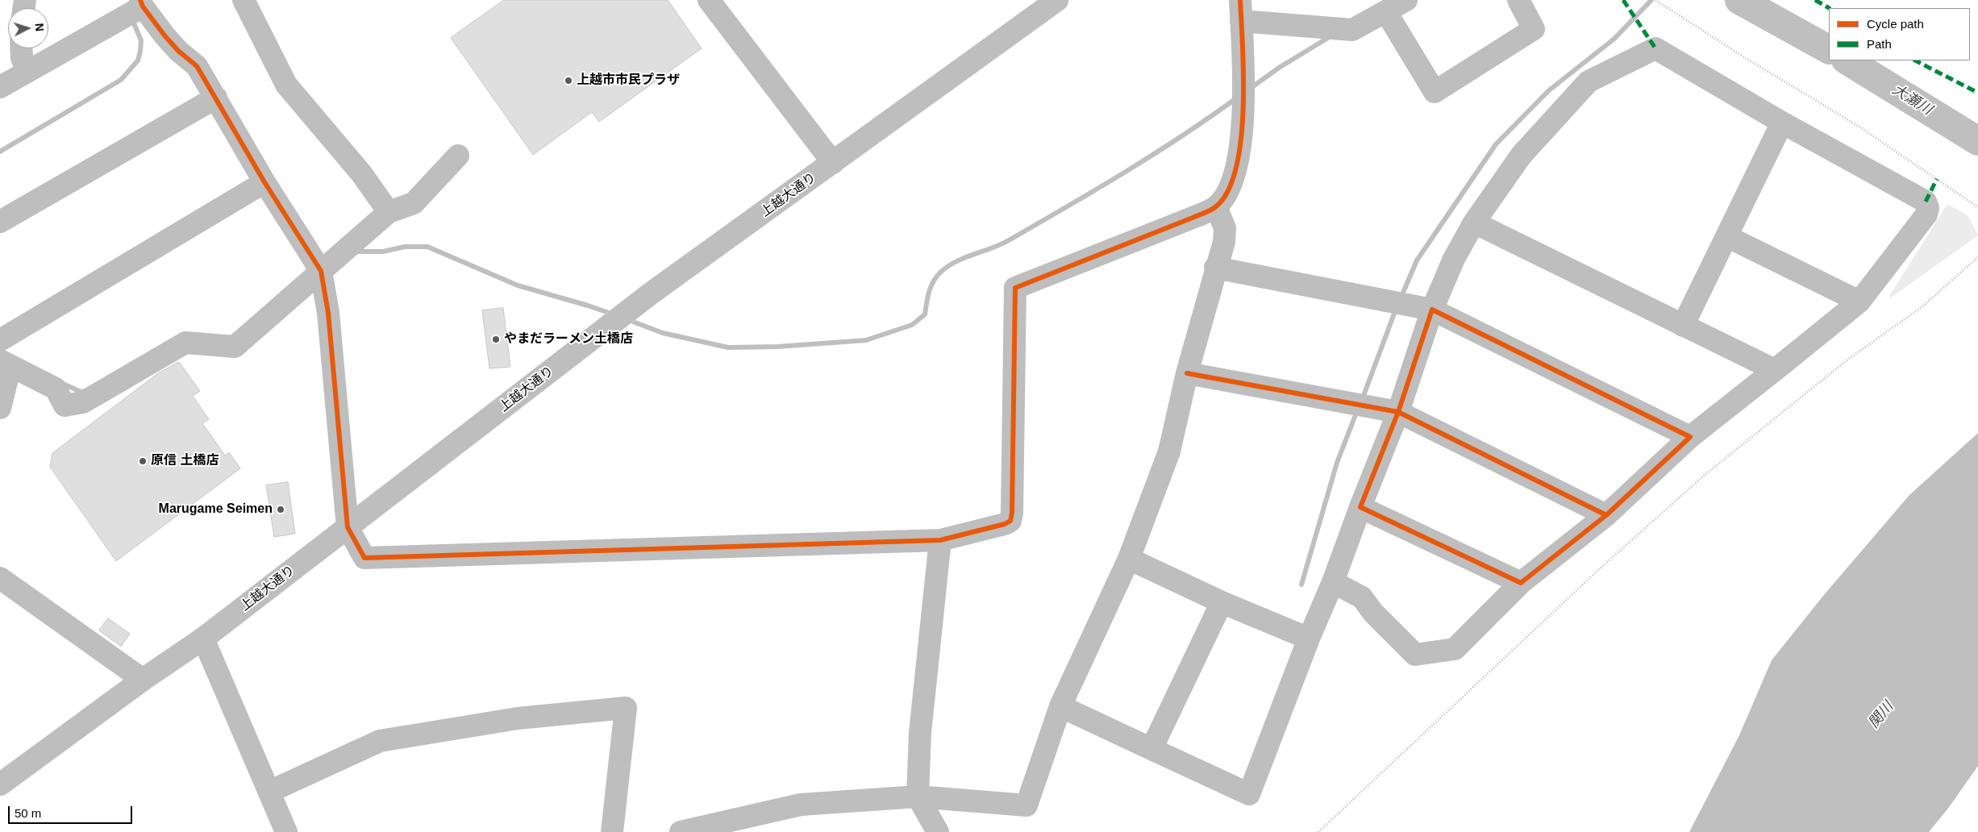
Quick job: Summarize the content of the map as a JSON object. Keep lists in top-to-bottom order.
{
  "streets": {
    "street": ["上越大通り"]
  },
  "water": ["大瀬川", "関川"],
  "places": [
    "上越市市民プラザ",
    "やまだラーメン土橋店",
    "原信 土橋店",
    "Marugame Seimen"
  ],
  "legend": ["Cycle path", "Path"],
  "scale_bar": "50 m",
  "north": "right"
}
